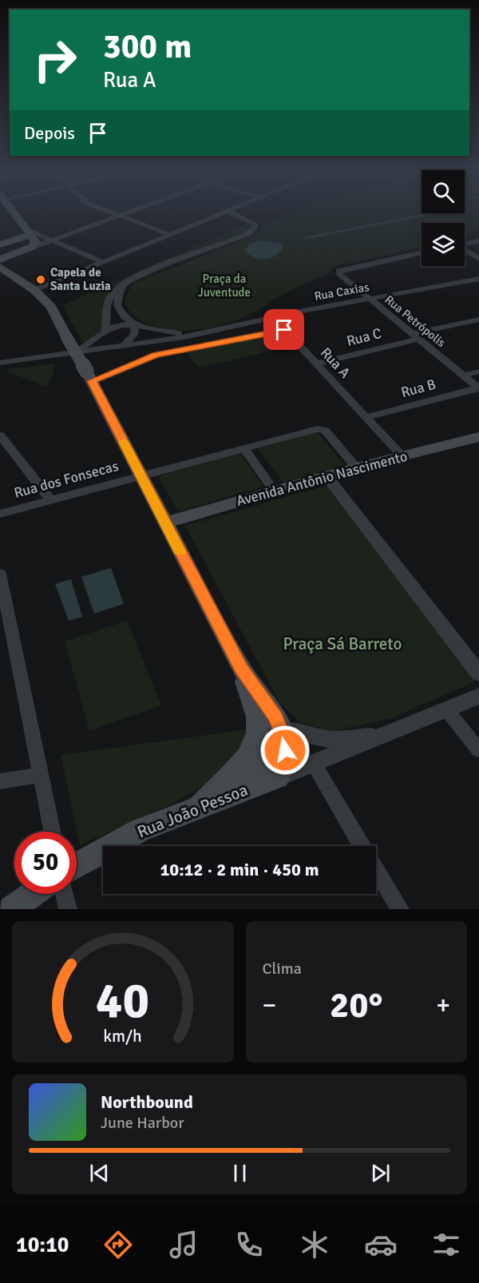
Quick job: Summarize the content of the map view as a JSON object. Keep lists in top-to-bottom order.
{
  "streets": {
    "main road": ["Avenida Antônio Nascimento", "Rua João Pessoa"],
    "street": [
      "Rua Caxias",
      "Rua Petrópolis",
      "Rua C",
      "Rua A",
      "Rua B",
      "Rua dos Fonsecas"
    ]
  },
  "crossings": [
    ["Rua Caxias", "Rua Petrópolis"],
    ["Rua Petrópolis", "Rua C"],
    ["Rua Petrópolis", "Rua B"],
    ["Rua C", "Rua A"],
    ["Rua A", "Rua B"],
    ["Rua A", "Avenida Antônio Nascimento"]
  ],
  "parks": ["Praça da Juventude", "Praça Sá Barreto"],
  "places": ["Capela de Santa Luzia"],
  "page": {
    "turn": ["300 m", "Rua A"],
    "then": "Depois",
    "limit": "50",
    "trip": "10:12 · 2 min · 450 m",
    "tile": "Clima",
    "heat": ["−", "20°", "+"],
    "song": ["Northbound", "June Harbor"],
    "tabs": "10:10",
    "gauge": ["40", "km/h"]
  }
}
